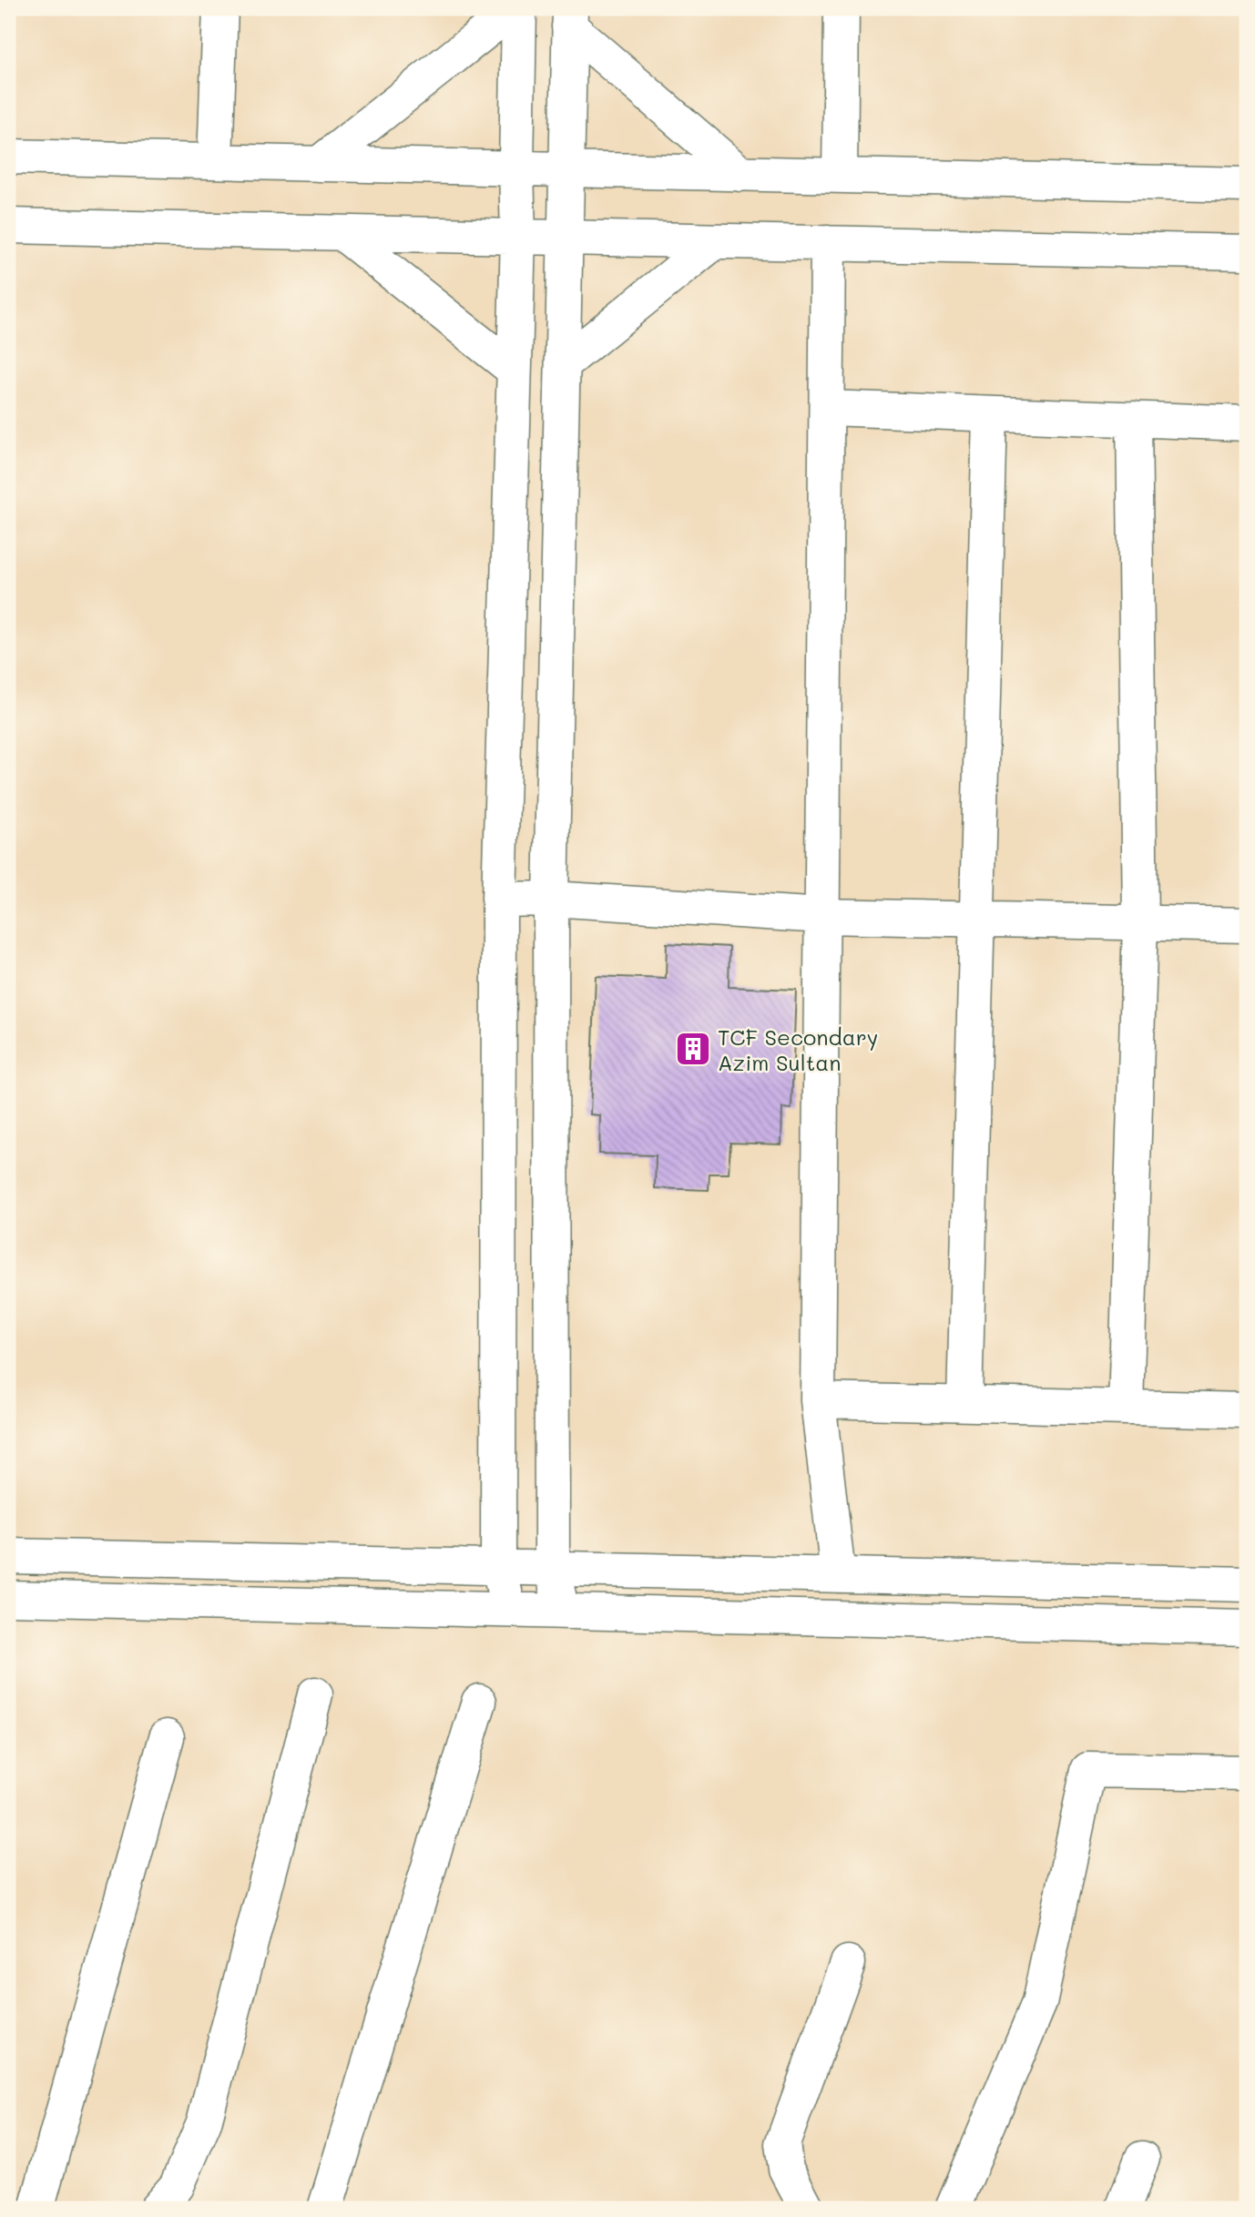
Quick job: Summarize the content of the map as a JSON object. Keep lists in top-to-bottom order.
{
  "places": {
    "building": ["TCF Secondary Azim Sultan"]
  }
}
